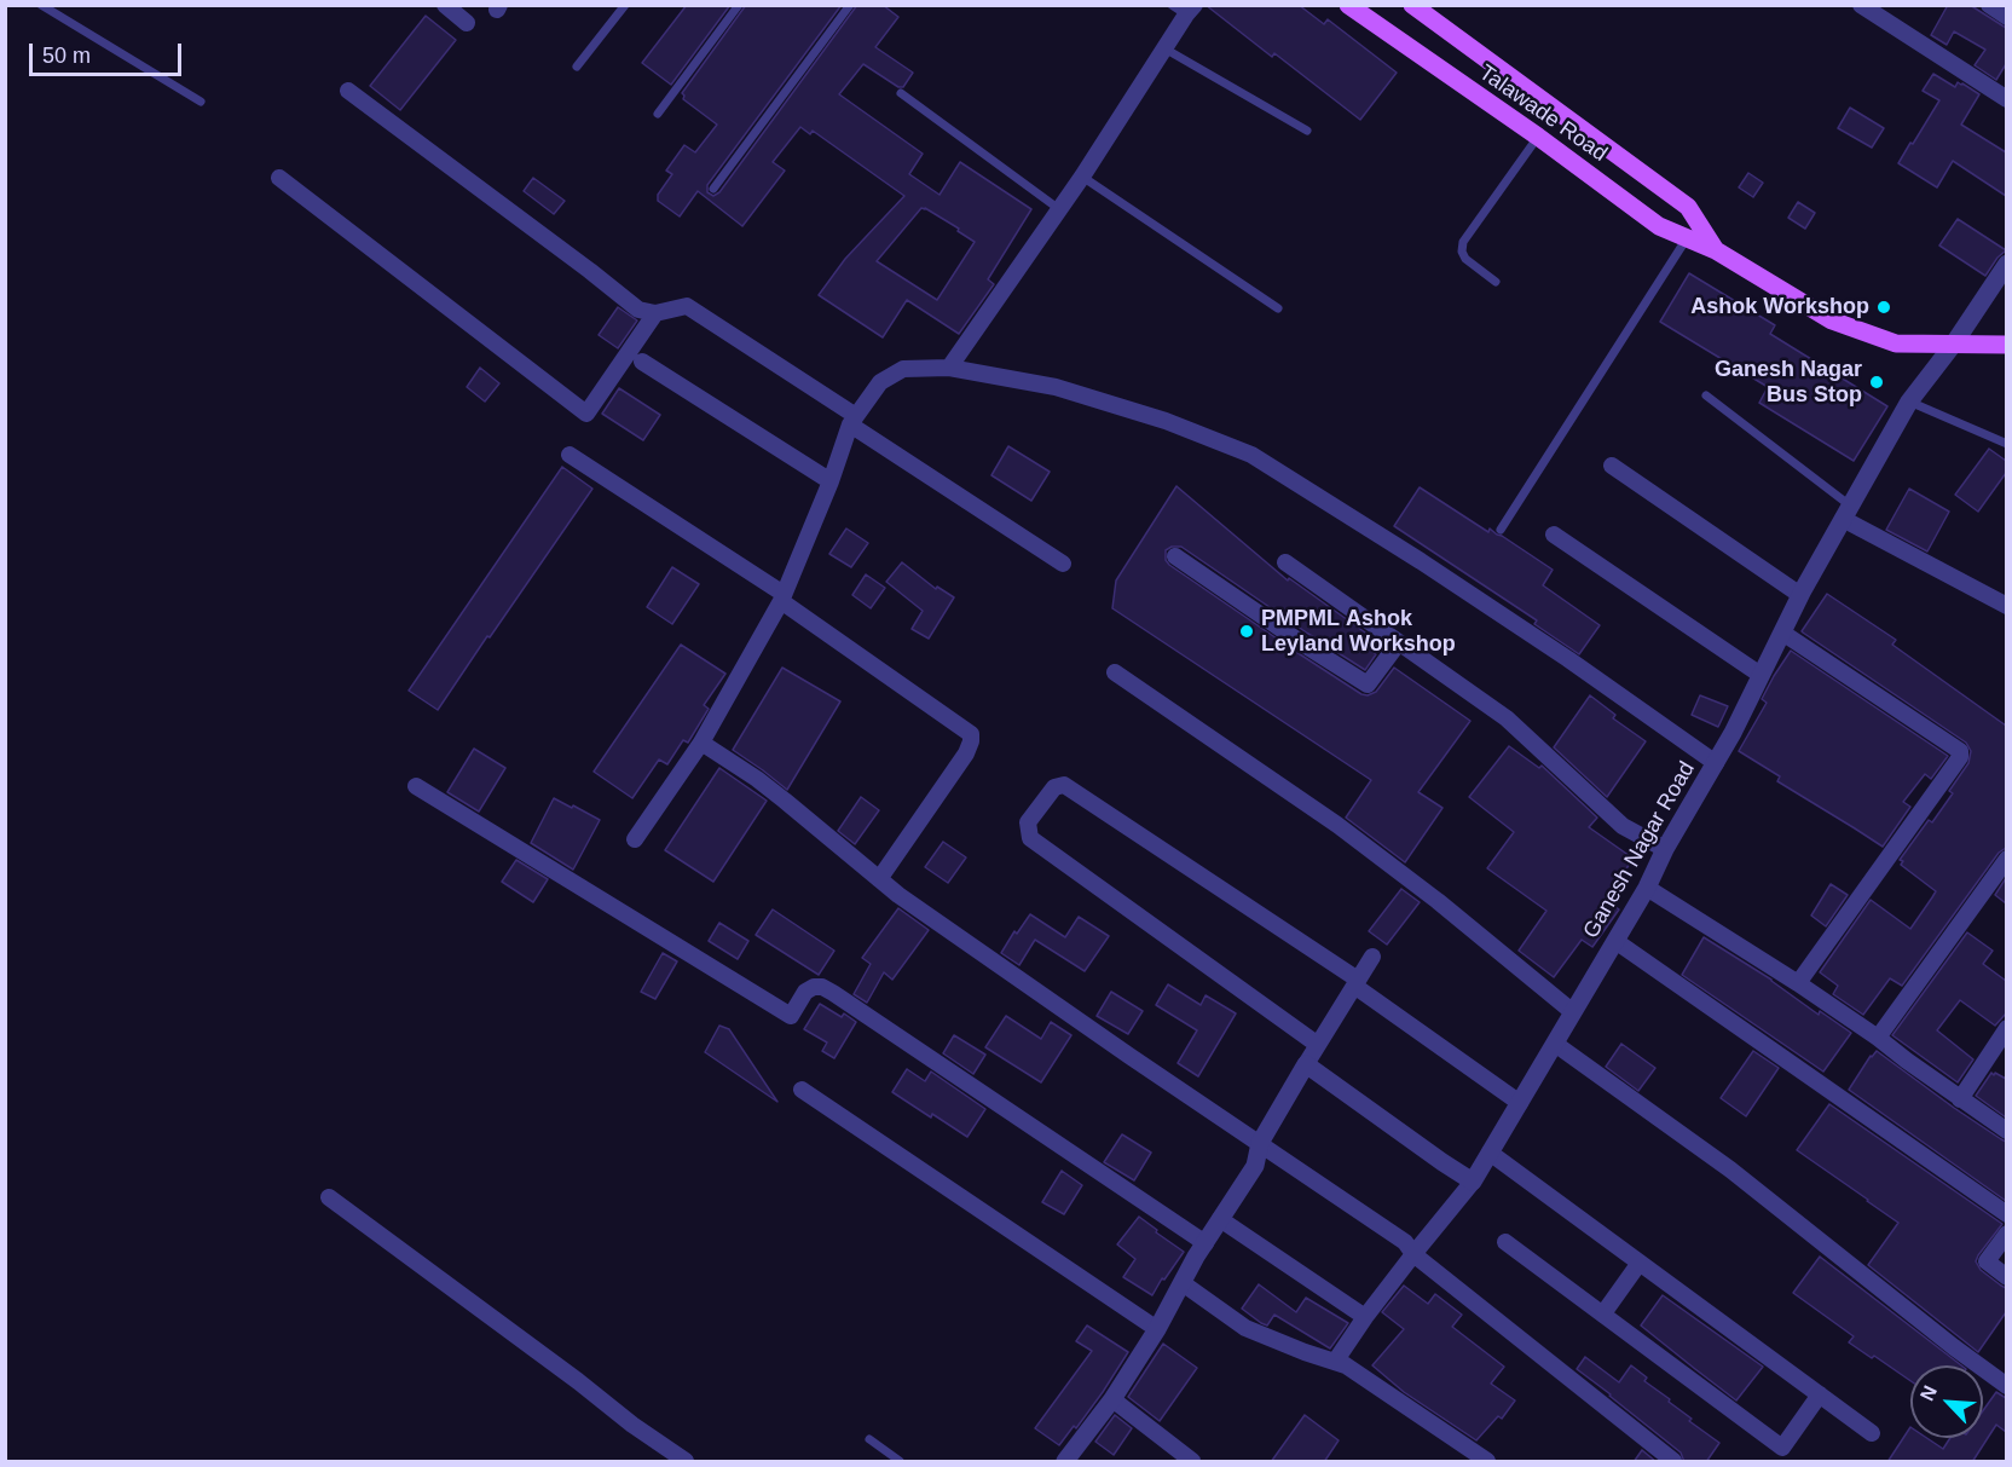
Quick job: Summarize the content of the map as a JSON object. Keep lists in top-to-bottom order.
{
  "streets": {
    "main road": ["Talawade Road"],
    "street": ["Ganesh Nagar Road"]
  },
  "crossings": [
    ["Talawade Road", "Ganesh Nagar Road"]
  ],
  "places": ["Ashok Workshop", "Ganesh Nagar Bus Stop", "PMPML Ashok Leyland Workshop"],
  "scale_bar": "50 m",
  "north": "top left"
}
